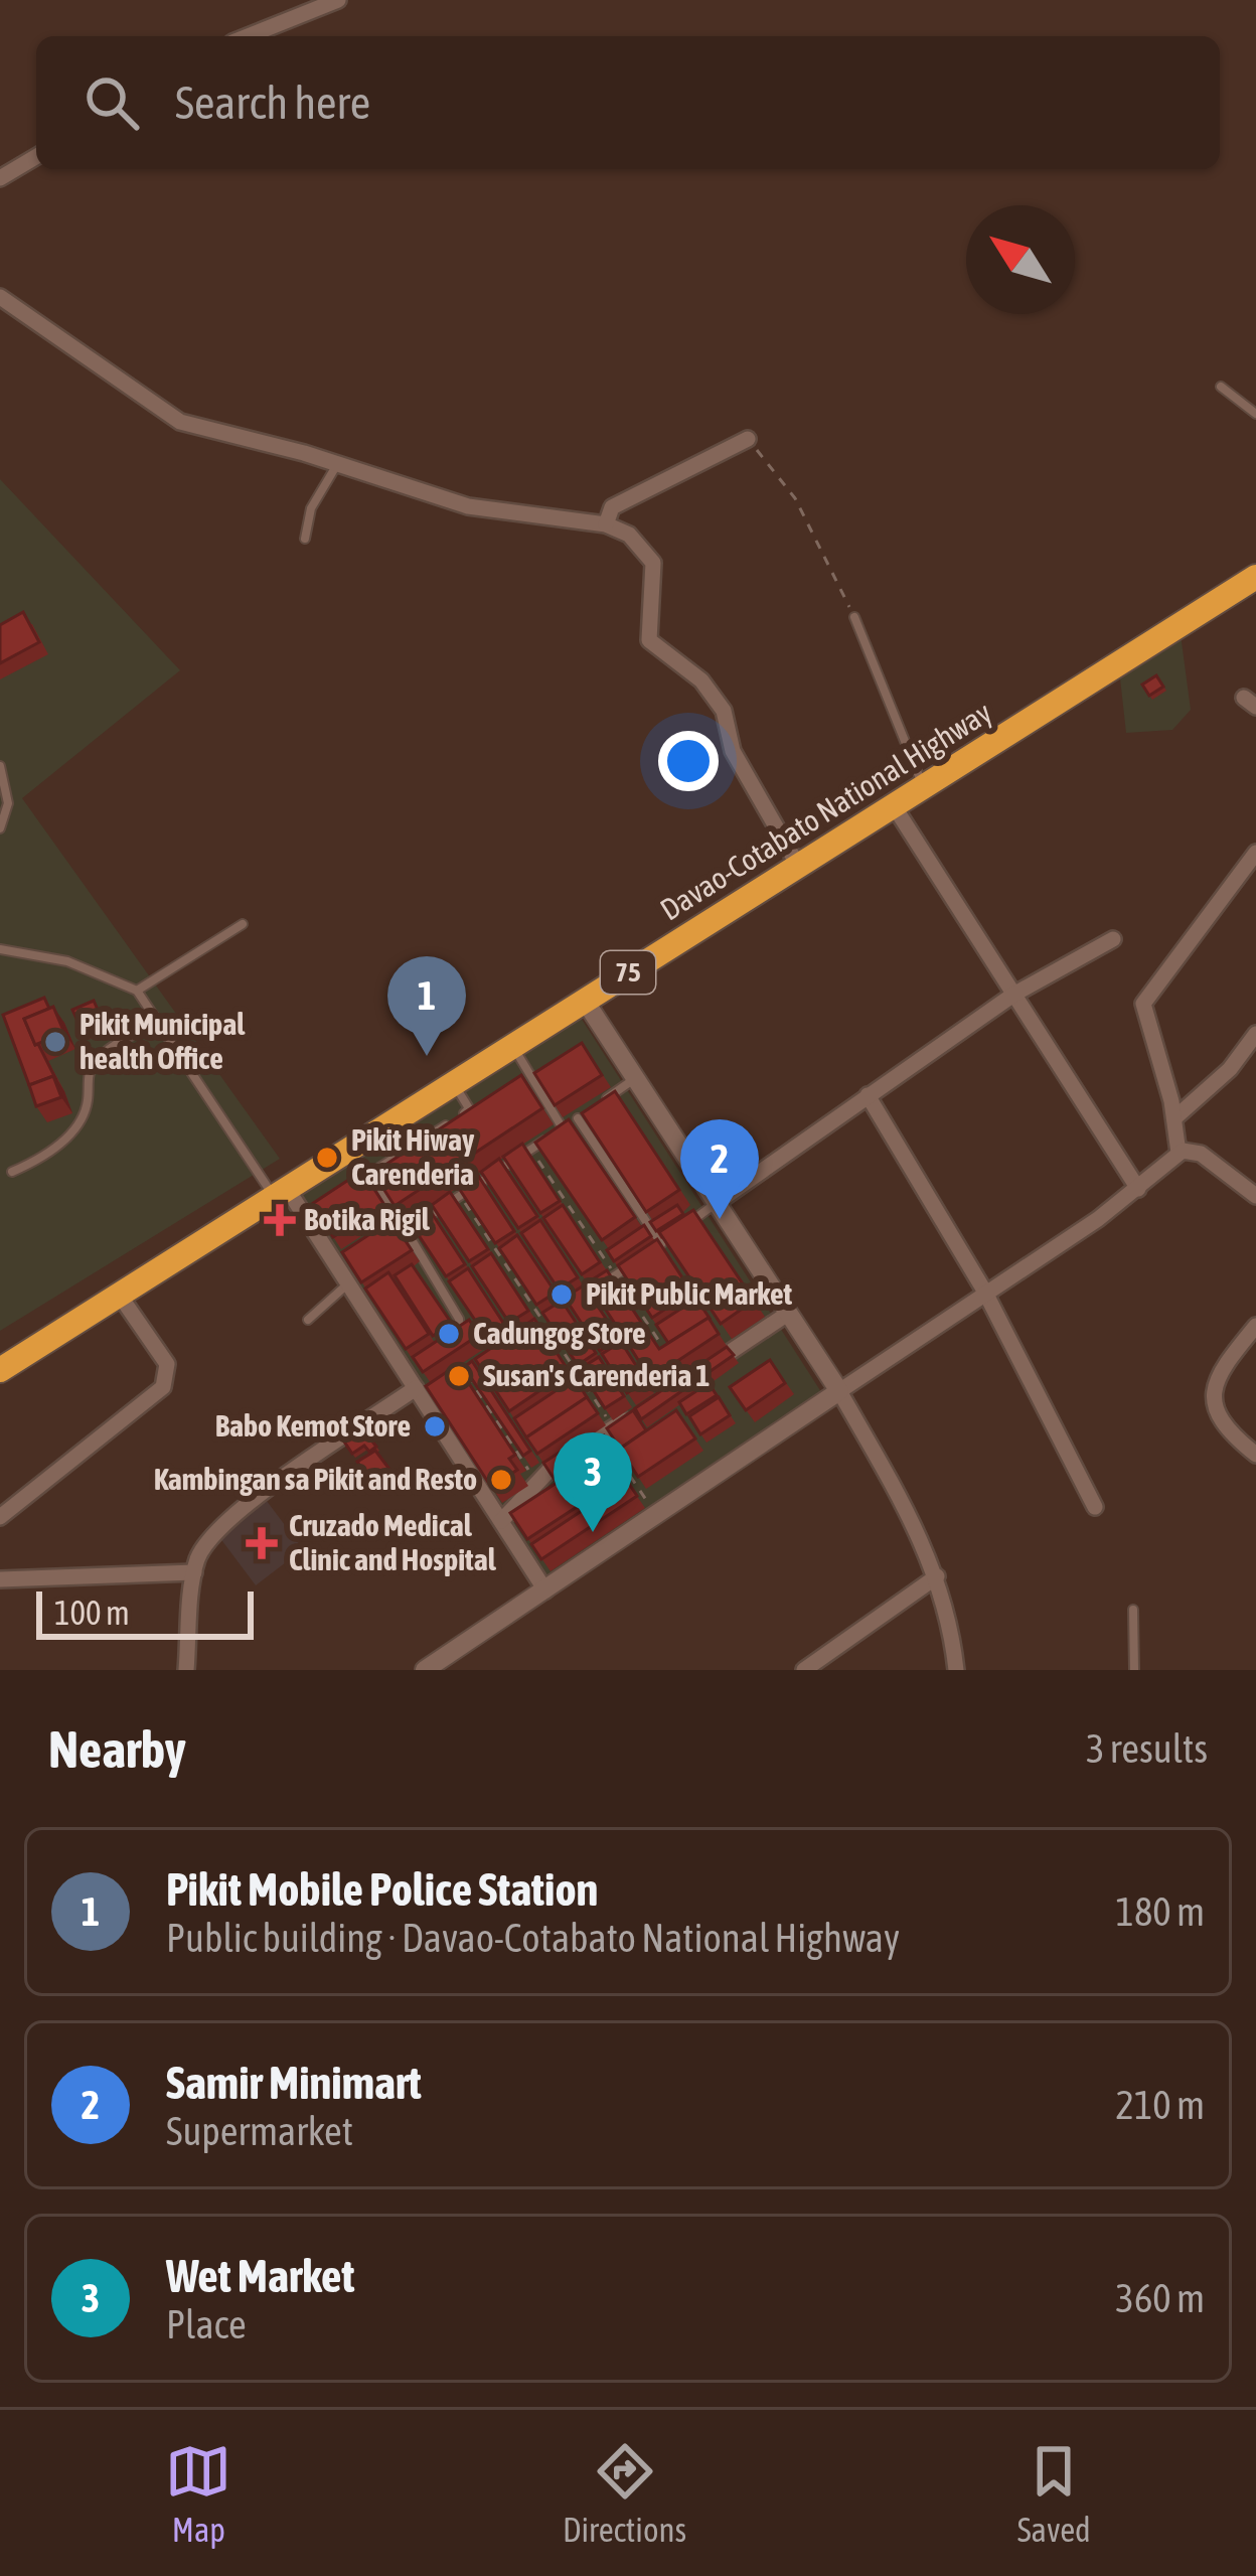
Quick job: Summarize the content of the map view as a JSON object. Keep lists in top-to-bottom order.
{
  "streets": {
    "highway": ["Davao-Cotabato National Highway", "75"]
  },
  "places": {
    "other": [
      "Pikit Municipal health Office",
      "Pikit Hiway Carenderia",
      "Pikit Public Market",
      "Cadungog Store",
      "Susan's Carenderia 1",
      "Babo Kemot Store",
      "Kambingan sa Pikit and Resto"
    ],
    "health": ["Botika Rigil", "Cruzado Medical Clinic and Hospital"]
  },
  "scale_bar": "100 m",
  "north": "top left",
  "page": {
    "search": "Search here",
    "pins": ["1", "2", "3"],
    "scale": "100 m",
    "heading": ["Nearby", "3 results"],
    "list": [
      {
        "mark": "1",
        "name": "Pikit Mobile Police Station",
        "note": "Public building · Davao-Cotabato National Highway",
        "value": "180 m"
      },
      {
        "mark": "2",
        "name": "Samir Minimart",
        "note": "Supermarket",
        "value": "210 m"
      },
      {
        "mark": "3",
        "name": "Wet Market",
        "note": "Place",
        "value": "360 m"
      }
    ],
    "nav": ["Map", "Directions", "Saved"]
  }
}
